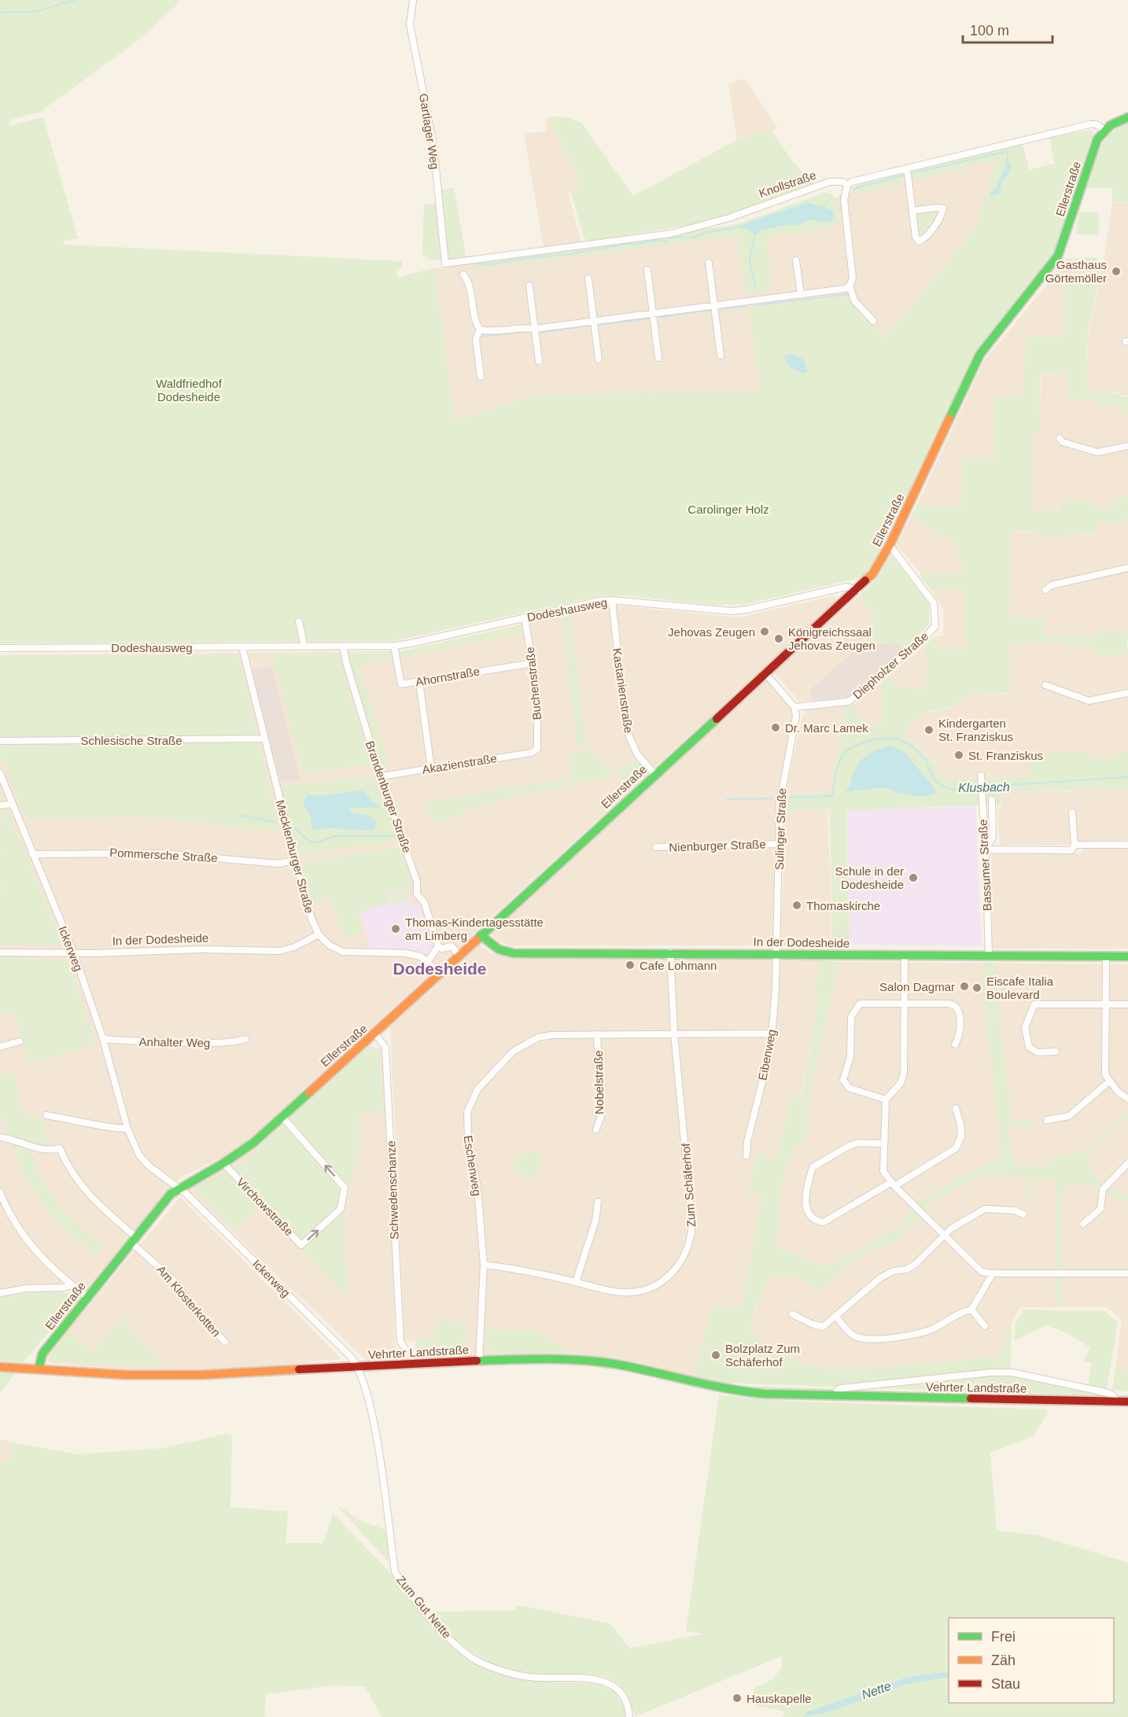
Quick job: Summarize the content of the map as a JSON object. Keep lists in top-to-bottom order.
{
  "streets": {
    "street": [
      "Gartlager Weg",
      "Knollstraße",
      "Ellerstraße",
      "Dodeshausweg",
      "Diepholzer Straße",
      "Ahornstraße",
      "Buchenstraße",
      "Kastanienstraße",
      "Schlesische Straße",
      "Akazienstraße",
      "Brandenburger Straße",
      "Sulinger Straße",
      "Nienburger Straße",
      "Pommersche Straße",
      "Mecklenburger Straße",
      "Bassumer Straße",
      "In der Dodesheide",
      "Ickerweg",
      "Anhalter Weg",
      "Eibenweg",
      "Nobelstraße",
      "Eschenweg",
      "Zum Schäferhof",
      "Schwedenschanze",
      "Virchowstraße",
      "Am Klosterkotten",
      "Vehrter Landstraße",
      "Zum Gut Nette"
    ]
  },
  "crossings": [
    ["Gartlager Weg", "Knollstraße"],
    ["Knollstraße", "Ellerstraße"],
    ["Ellerstraße", "Dodeshausweg"],
    ["Ellerstraße", "Diepholzer Straße"],
    ["Ellerstraße", "Kastanienstraße"],
    ["Ellerstraße", "Mecklenburger Straße"],
    ["Ellerstraße", "In der Dodesheide"],
    ["Ellerstraße", "Ickerweg"],
    ["Ellerstraße", "Schwedenschanze"],
    ["Ellerstraße", "Virchowstraße"],
    ["Ellerstraße", "Am Klosterkotten"],
    ["Ellerstraße", "Vehrter Landstraße"],
    ["Dodeshausweg", "Ahornstraße"],
    ["Dodeshausweg", "Buchenstraße"],
    ["Dodeshausweg", "Kastanienstraße"],
    ["Dodeshausweg", "Brandenburger Straße"],
    ["Dodeshausweg", "Mecklenburger Straße"],
    ["Diepholzer Straße", "Sulinger Straße"],
    ["Ahornstraße", "Buchenstraße"],
    ["Buchenstraße", "Akazienstraße"],
    ["Schlesische Straße", "Mecklenburger Straße"],
    ["Akazienstraße", "Brandenburger Straße"],
    ["Sulinger Straße", "Nienburger Straße"],
    ["Sulinger Straße", "In der Dodesheide"],
    ["Sulinger Straße", "Eibenweg"],
    ["Pommersche Straße", "Mecklenburger Straße"],
    ["Pommersche Straße", "Ickerweg"],
    ["Mecklenburger Straße", "In der Dodesheide"],
    ["Bassumer Straße", "In der Dodesheide"],
    ["In der Dodesheide", "Ickerweg"],
    ["In der Dodesheide", "Eibenweg"],
    ["In der Dodesheide", "Zum Schäferhof"],
    ["Ickerweg", "Anhalter Weg"],
    ["Ickerweg", "Vehrter Landstraße"],
    ["Ickerweg", "Zum Gut Nette"],
    ["Eibenweg", "Eschenweg"],
    ["Nobelstraße", "Eschenweg"],
    ["Eschenweg", "Zum Schäferhof"],
    ["Eschenweg", "Vehrter Landstraße"],
    ["Vehrter Landstraße", "Zum Gut Nette"]
  ],
  "districts": ["Dodesheide"],
  "water": ["Klusbach", "Nette"],
  "parks": ["Waldfriedhof Dodesheide", "Carolinger Holz"],
  "places": [
    "Gasthaus Görtemöller",
    "Jehovas Zeugen",
    "Königreichssaal Jehovas Zeugen",
    "Dr. Marc Lamek",
    "Kindergarten St. Franziskus",
    "St. Franziskus",
    "Schule in der Dodesheide",
    "Thomaskirche",
    "Thomas-Kindertagesstätte am Limberg",
    "Cafe Lohmann",
    "Salon Dagmar",
    "Eiscafe Italia Boulevard",
    "Bolzplatz Zum Schäferhof",
    "Hauskapelle"
  ],
  "legend": ["Frei", "Zäh", "Stau"],
  "scale_bar": "100 m"
}
